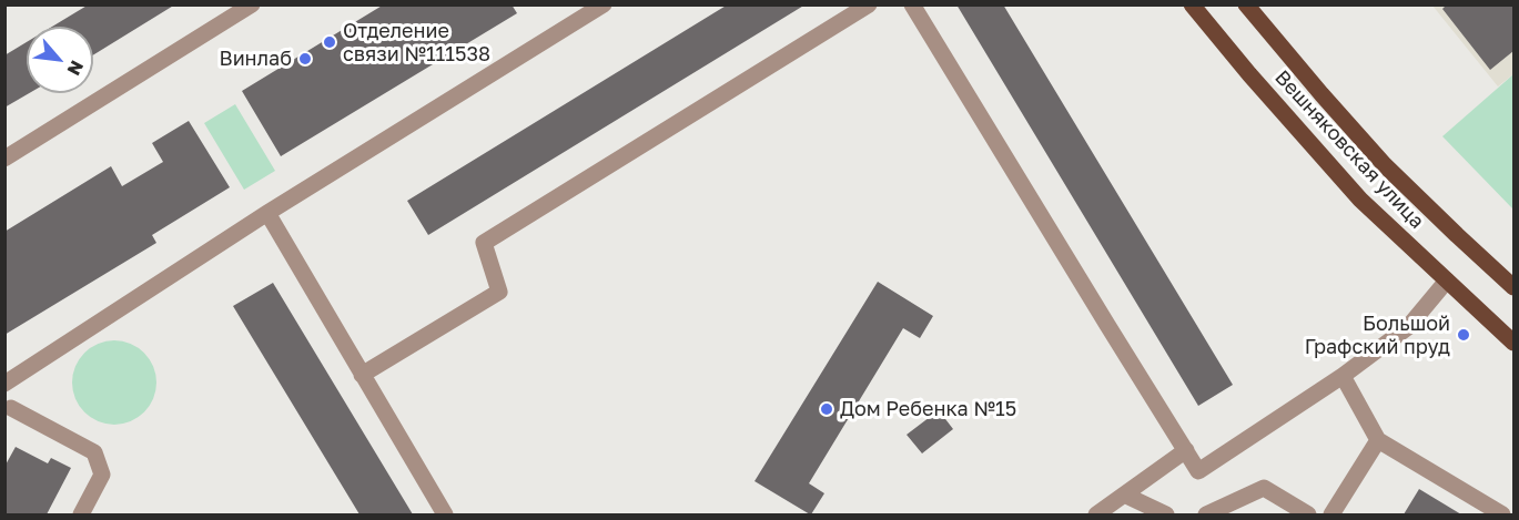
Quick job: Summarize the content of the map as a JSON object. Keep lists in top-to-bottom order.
{
  "streets": {
    "main road": ["Вешняковская улица"]
  },
  "places": [
    "Отделение связи №111538",
    "Винлаб",
    "Большой Графский пруд",
    "Дом Ребенка №15"
  ],
  "north": "bottom right"
}
